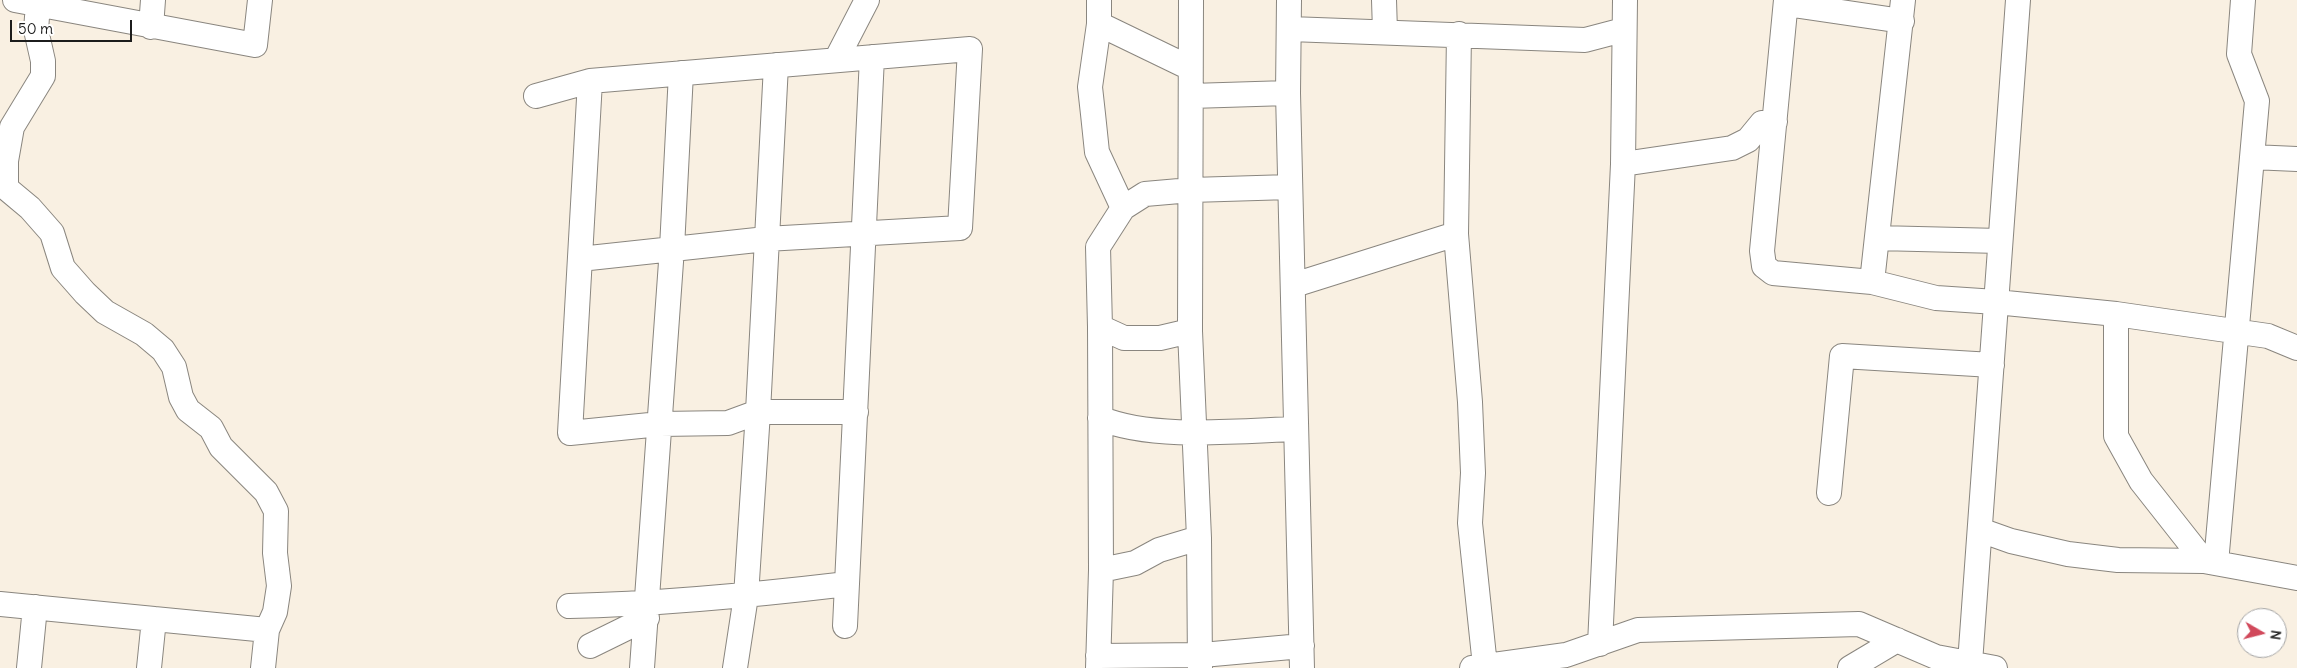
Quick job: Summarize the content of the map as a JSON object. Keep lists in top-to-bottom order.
{
  "scale_bar": "50 m",
  "north": "right"
}
